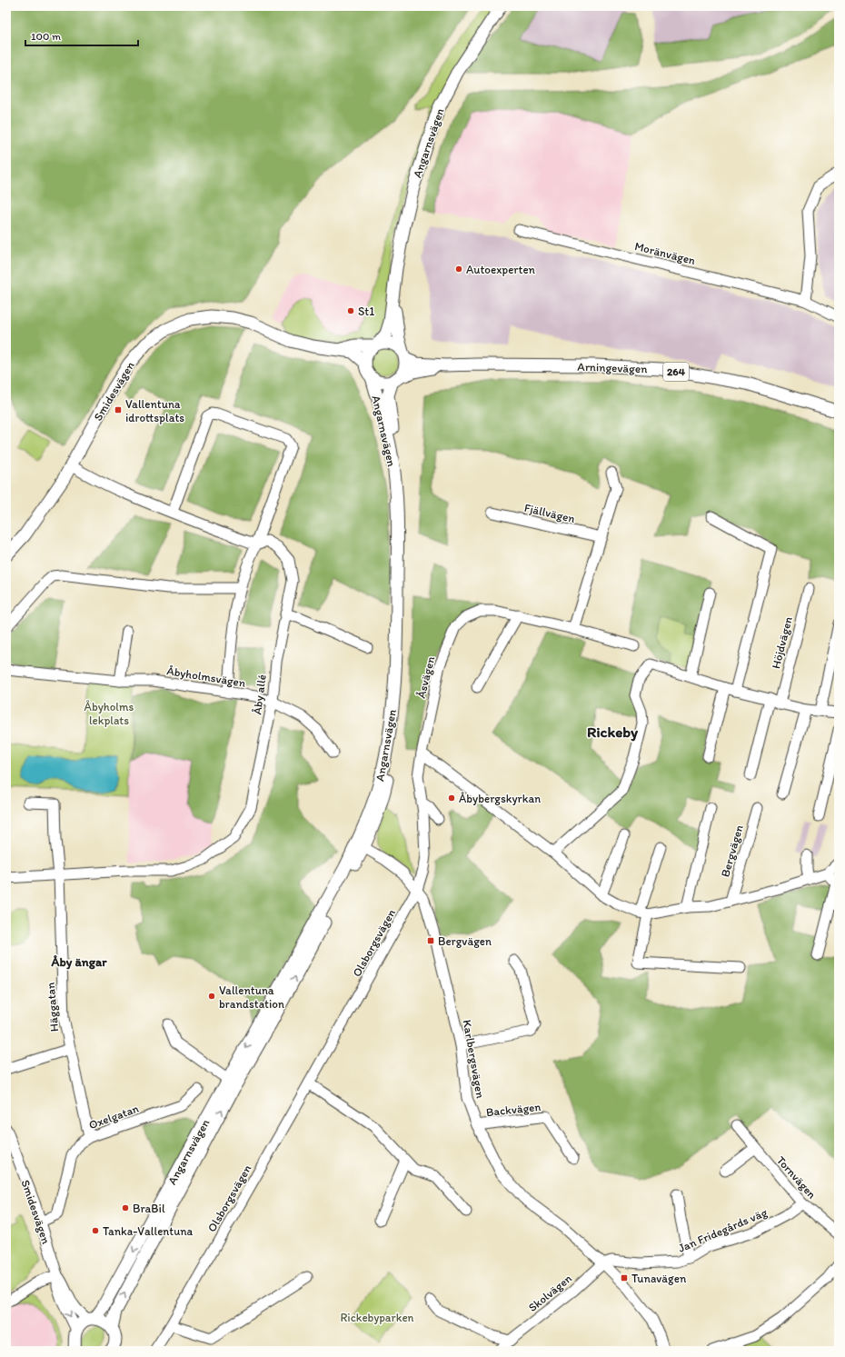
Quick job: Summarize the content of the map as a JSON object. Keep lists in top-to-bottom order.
{
  "streets": {
    "main road": [
      "Angarnsvägen",
      "Arningevägen",
      "264",
      "Smidesvägen"
    ],
    "street": [
      "Moränvägen",
      "Fjällvägen",
      "Höjdvägen",
      "Åbyholmsvägen",
      "Åsvägen",
      "Åby allé",
      "Bergvägen",
      "Olsborgsvägen",
      "Häggatan",
      "Karlbergsvägen",
      "Backvägen",
      "Oxelgatan",
      "Tornvägen",
      "Jan Fridegårds väg",
      "Skolvägen"
    ]
  },
  "crossings": [
    ["Angarnsvägen", "Arningevägen"],
    ["Angarnsvägen", "Smidesvägen"],
    ["Angarnsvägen", "Karlbergsvägen"],
    ["Arningevägen", "Smidesvägen"],
    ["Smidesvägen", "Oxelgatan"],
    ["Åbyholmsvägen", "Åby allé"],
    ["Åsvägen", "Olsborgsvägen"],
    ["Åsvägen", "Karlbergsvägen"],
    ["Åby allé", "Häggatan"],
    ["Olsborgsvägen", "Karlbergsvägen"],
    ["Häggatan", "Oxelgatan"],
    ["Karlbergsvägen", "Backvägen"],
    ["Karlbergsvägen", "Jan Fridegårds väg"],
    ["Karlbergsvägen", "Skolvägen"],
    ["Tornvägen", "Jan Fridegårds väg"],
    ["Jan Fridegårds väg", "Skolvägen"]
  ],
  "districts": ["Rickeby", "Åby ängar"],
  "parks": ["Åbyholms lekplats", "Rickebyparken"],
  "places": {
    "other": [
      "Autoexperten",
      "St1",
      "Åbybergskyrkan",
      "Vallentuna brandstation",
      "BraBil",
      "Tanka-Vallentuna"
    ],
    "transit": ["Vallentuna idrottsplats", "Bergvägen", "Tunavägen"]
  },
  "scale_bar": "100 m"
}
